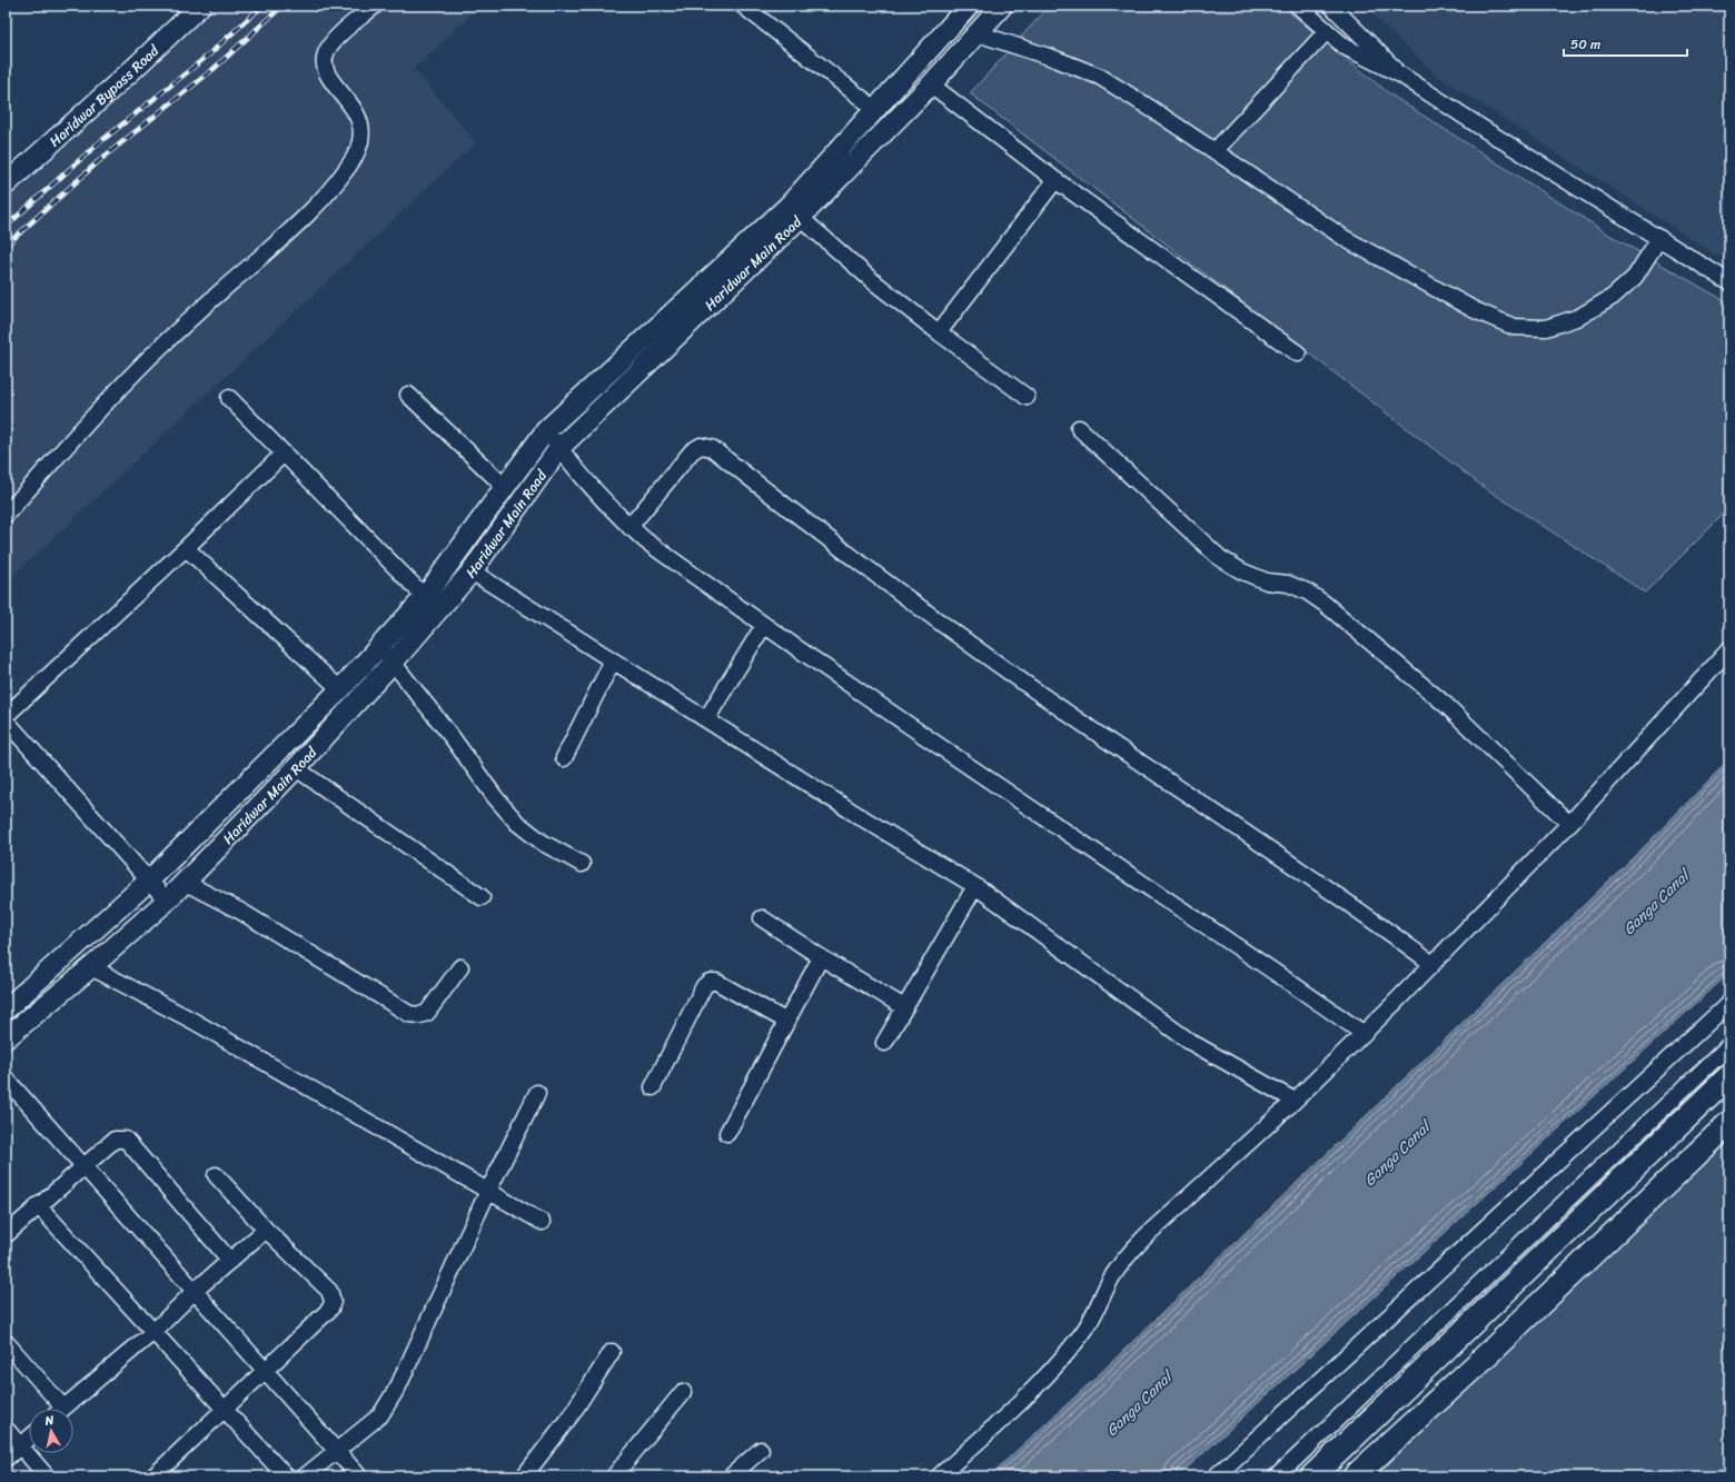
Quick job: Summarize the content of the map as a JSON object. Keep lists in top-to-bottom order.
{
  "streets": {
    "main road": ["Haridwar Bypass Road", "Haridwar Main Road"]
  },
  "water": ["Ganga Canal"],
  "scale_bar": "50 m",
  "north": "top"
}
